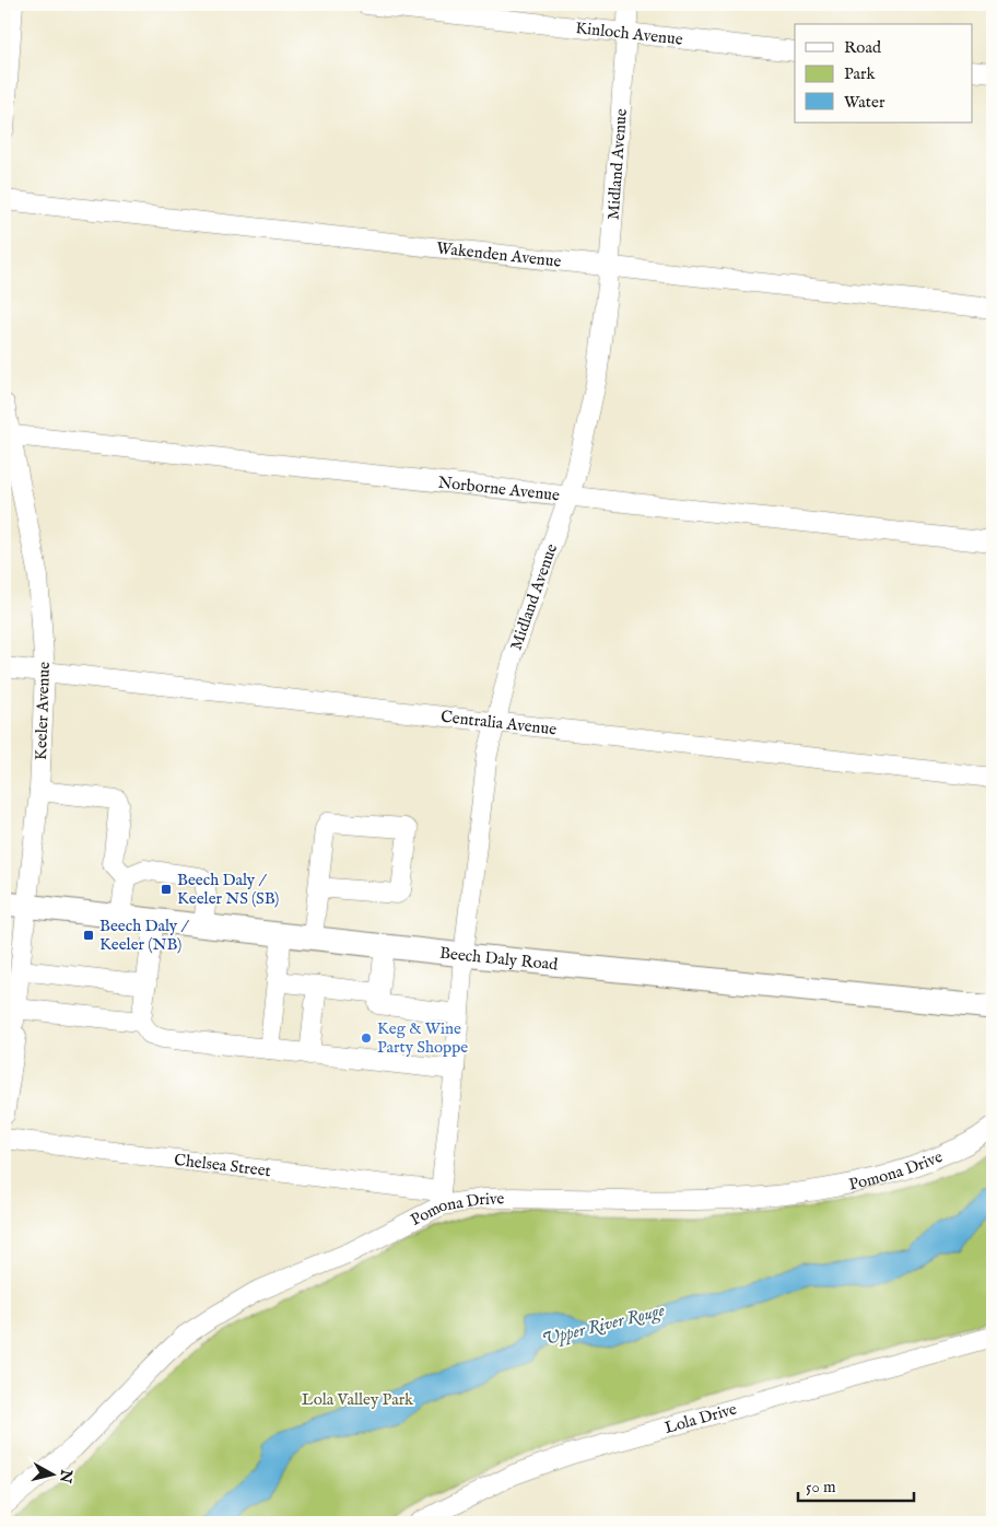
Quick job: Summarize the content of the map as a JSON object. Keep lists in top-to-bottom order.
{
  "streets": {
    "main road": ["Beech Daly Road"],
    "street": [
      "Kinloch Avenue",
      "Midland Avenue",
      "Wakenden Avenue",
      "Norborne Avenue",
      "Keeler Avenue",
      "Centralia Avenue",
      "Chelsea Street",
      "Pomona Drive",
      "Lola Drive"
    ]
  },
  "crossings": [
    ["Kinloch Avenue", "Midland Avenue"],
    ["Midland Avenue", "Wakenden Avenue"],
    ["Midland Avenue", "Norborne Avenue"],
    ["Midland Avenue", "Centralia Avenue"],
    ["Midland Avenue", "Beech Daly Road"],
    ["Midland Avenue", "Chelsea Street"],
    ["Midland Avenue", "Pomona Drive"],
    ["Norborne Avenue", "Keeler Avenue"],
    ["Keeler Avenue", "Centralia Avenue"],
    ["Keeler Avenue", "Beech Daly Road"],
    ["Chelsea Street", "Pomona Drive"]
  ],
  "water": ["Upper River Rouge"],
  "parks": ["Lola Valley Park"],
  "places": {
    "transit": ["Beech Daly / Keeler NS (SB)", "Beech Daly / Keeler (NB)"],
    "other": ["Keg & Wine Party Shoppe"]
  },
  "legend": ["Road", "Park", "Water"],
  "scale_bar": "50 m",
  "north": "right"
}
